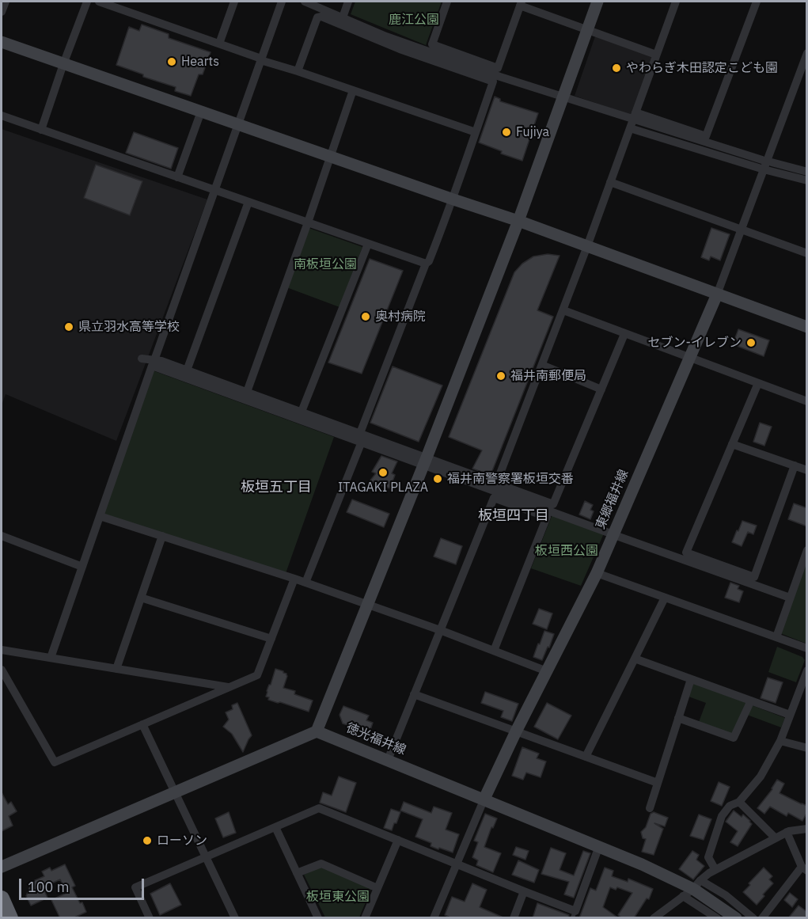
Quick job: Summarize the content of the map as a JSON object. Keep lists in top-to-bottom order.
{
  "streets": {
    "street": ["東郷福井線", "徳光福井線"]
  },
  "crossings": [
    ["東郷福井線", "徳光福井線"]
  ],
  "districts": ["板垣五丁目", "板垣四丁目"],
  "parks": [
    "鹿江公園",
    "南板垣公園",
    "板垣西公園",
    "板垣東公園"
  ],
  "places": [
    "Hearts",
    "やわらぎ木田認定こども園",
    "Fujiya",
    "奥村病院",
    "県立羽水高等学校",
    "セブン-イレブン",
    "福井南郵便局",
    "ITAGAKI PLAZA",
    "福井南警察署板垣交番",
    "ローソン"
  ],
  "scale_bar": "100 m"
}
